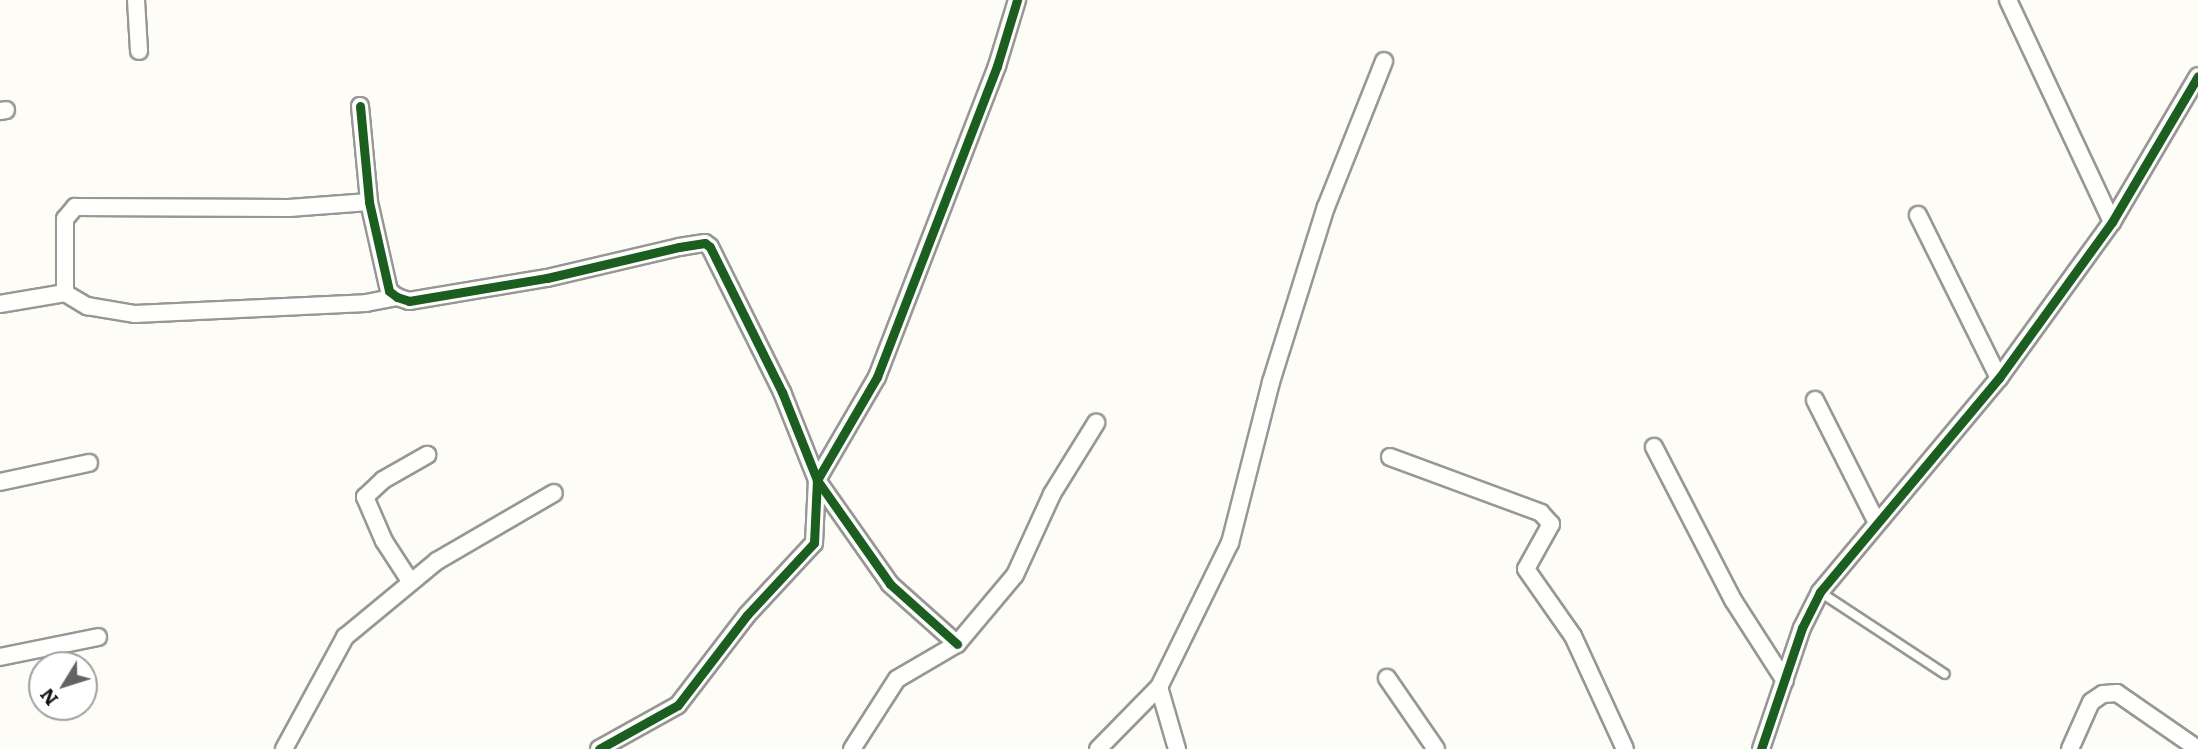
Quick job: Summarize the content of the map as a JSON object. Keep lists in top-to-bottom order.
{
  "north": "bottom left"
}
